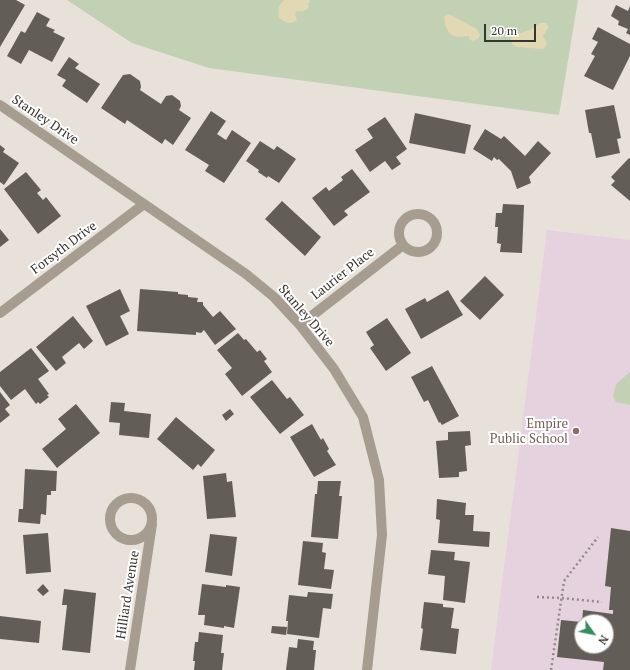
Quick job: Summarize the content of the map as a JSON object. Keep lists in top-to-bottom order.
{
  "streets": {
    "street": [
      "Stanley Drive",
      "Forsyth Drive",
      "Laurier Place",
      "Hilliard Avenue"
    ]
  },
  "crossings": [
    ["Stanley Drive", "Forsyth Drive"],
    ["Stanley Drive", "Laurier Place"]
  ],
  "places": ["Empire Public School"],
  "scale_bar": "20 m",
  "north": "bottom right"
}
